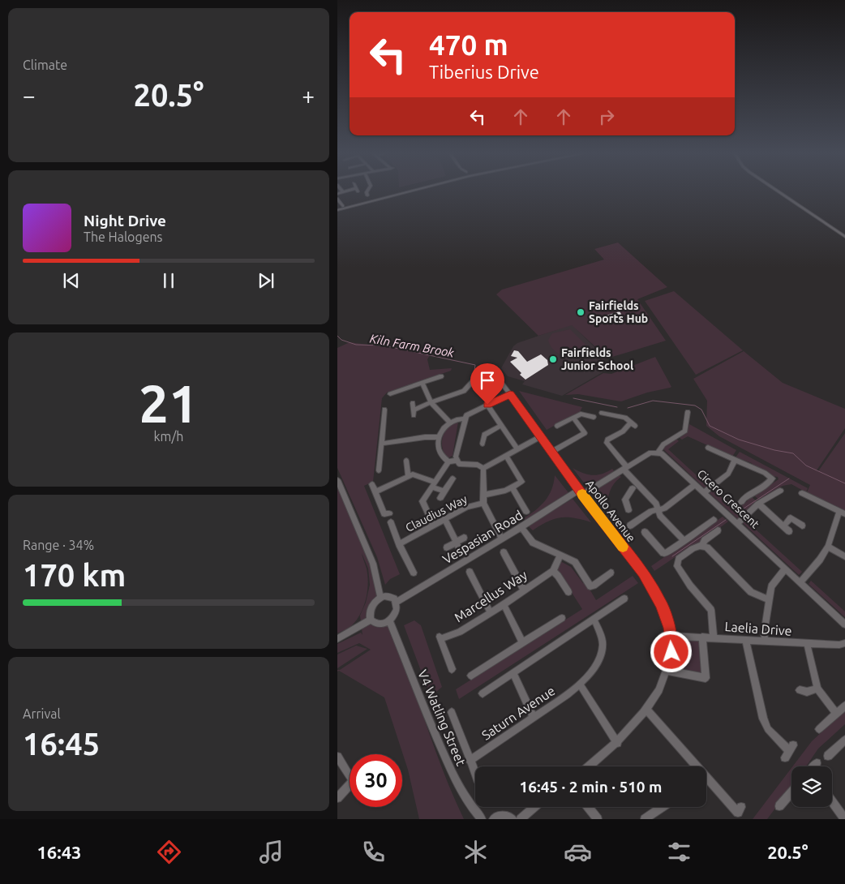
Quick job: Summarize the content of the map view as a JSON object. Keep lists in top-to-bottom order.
{
  "streets": {
    "street": [
      "Cicero Crescent",
      "Apollo Avenue",
      "Claudius Way",
      "Vespasian Road",
      "Marcellus Way",
      "Laelia Drive",
      "Saturn Avenue",
      "V4 Watling Street"
    ]
  },
  "crossings": [
    ["Apollo Avenue", "Vespasian Road"],
    ["Apollo Avenue", "Laelia Drive"],
    ["Vespasian Road", "V4 Watling Street"]
  ],
  "water": ["Kiln Farm Brook"],
  "places": ["Fairfields Sports Hub", "Fairfields Junior School"],
  "page": {
    "tile": [
      "Climate",
      ["21", "km/h"],
      ["Range · 34%", "170 km"],
      ["Arrival", "16:45"]
    ],
    "turn": ["470 m", "Tiberius Drive"],
    "heat": ["−", "20.5°", "+"],
    "song": ["Night Drive", "The Halogens"],
    "limit": "30",
    "trip": "16:45 · 2 min · 510 m",
    "tabs": ["16:43", "20.5°"]
  }
}
